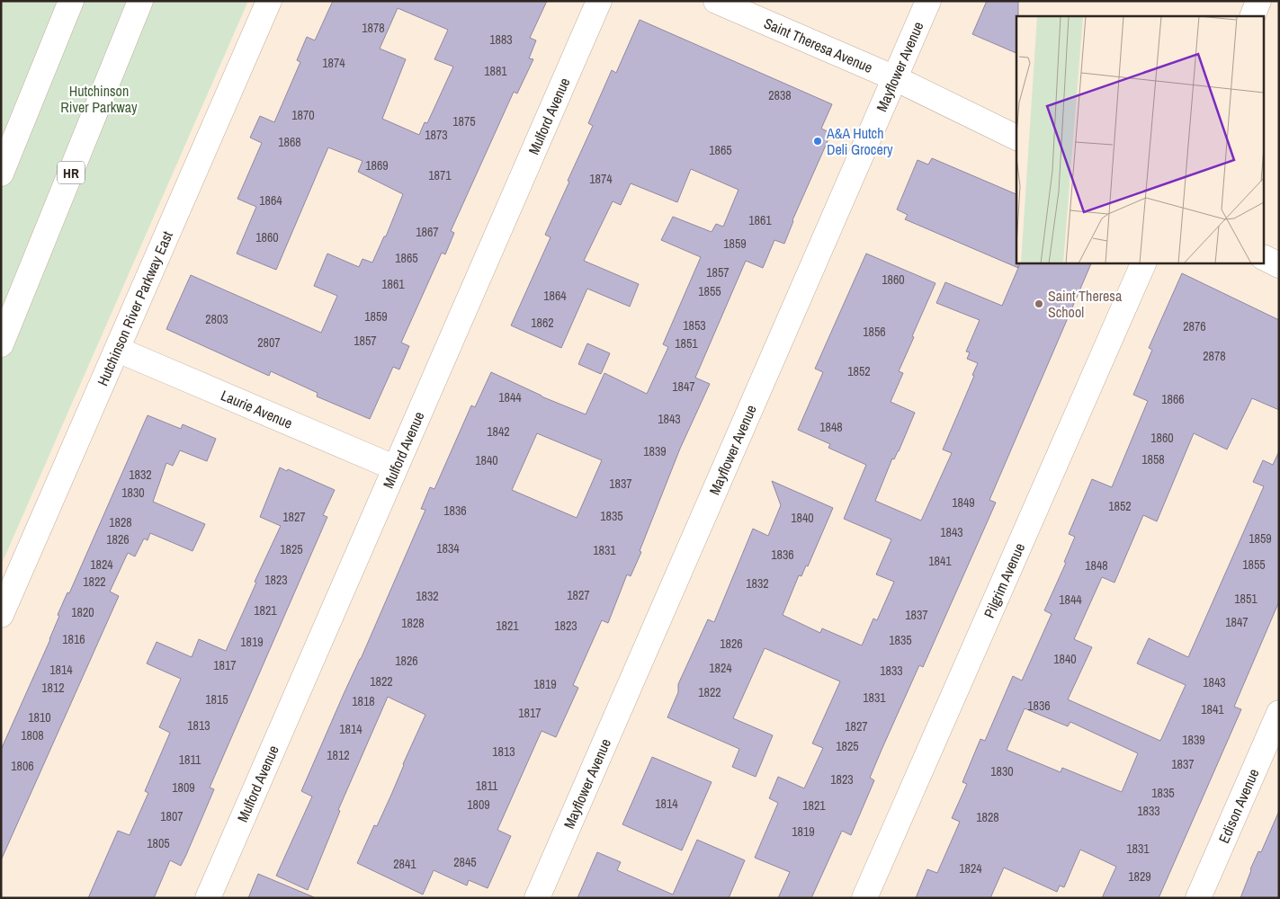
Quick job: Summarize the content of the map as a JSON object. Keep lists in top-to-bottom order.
{
  "streets": {
    "main road": [
      "Saint Theresa Avenue",
      "Mayflower Avenue",
      "Mulford Avenue",
      "HR",
      "Hutchinson River Parkway East",
      "Laurie Avenue",
      "Pilgrim Avenue",
      "Edison Avenue"
    ]
  },
  "crossings": [
    ["Saint Theresa Avenue", "Mayflower Avenue"],
    ["Mulford Avenue", "Laurie Avenue"],
    ["Hutchinson River Parkway East", "Laurie Avenue"]
  ],
  "parks": ["Hutchinson River Parkway"],
  "places": ["A&A Hutch Deli Grocery", "Saint Theresa School"],
  "house_numbers": [
    "1878",
    "1883",
    "1874",
    "1881",
    "2838",
    "1870",
    "1875",
    "1873",
    "1868",
    "1865",
    "1869",
    "1871",
    "1874",
    "1864",
    "1861",
    "1867",
    "1860",
    "1859",
    "1865",
    "1857",
    "1860",
    "1861",
    "1855",
    "1864",
    "1859",
    "2803",
    "1862",
    "1853",
    "2876",
    "1856",
    "1857",
    "2807",
    "1851",
    "2878",
    "1852",
    "1847",
    "1844",
    "1866",
    "1843",
    "1848",
    "1842",
    "1860",
    "1839",
    "1858",
    "1840",
    "1832",
    "1837",
    "1830",
    "1849",
    "1852",
    "1836",
    "1835",
    "1827",
    "1840",
    "1828",
    "1843",
    "1859",
    "1826",
    "1834",
    "1825",
    "1831",
    "1836",
    "1841",
    "1824",
    "1855",
    "1848",
    "1823",
    "1822",
    "1832",
    "1827",
    "1832",
    "1851",
    "1844",
    "1821",
    "1820",
    "1837",
    "1847",
    "1828",
    "1821",
    "1823",
    "1816",
    "1835",
    "1819",
    "1826",
    "1840",
    "1826",
    "1817",
    "1824",
    "1814",
    "1833",
    "1822",
    "1843",
    "1819",
    "1812",
    "1822",
    "1831",
    "1815",
    "1818",
    "1836",
    "1841",
    "1817",
    "1810",
    "1813",
    "1827",
    "1814",
    "1808",
    "1839",
    "1825",
    "1813",
    "1812",
    "1811",
    "1837",
    "1806",
    "1830",
    "1823",
    "1811",
    "1809",
    "1835",
    "1814",
    "1809",
    "1821",
    "1833",
    "1807",
    "1828",
    "1819",
    "1805",
    "1831",
    "2845",
    "2841",
    "1824",
    "1829"
  ]
}
